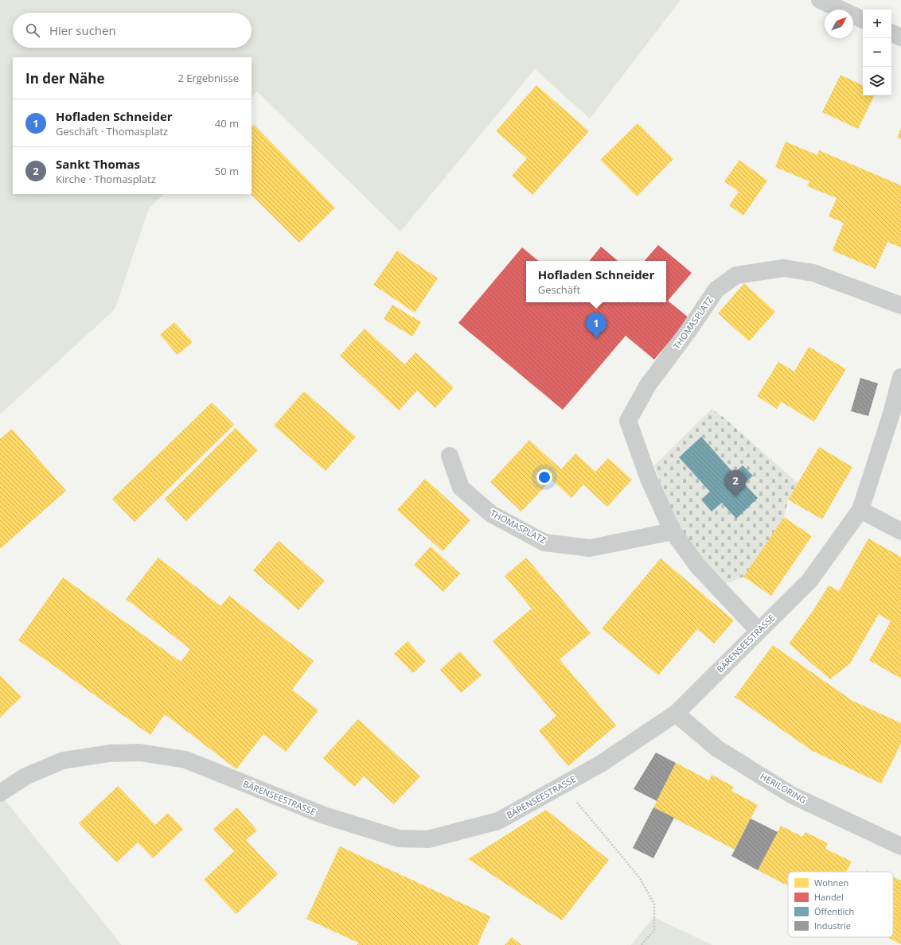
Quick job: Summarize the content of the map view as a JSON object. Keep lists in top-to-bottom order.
{
  "streets": {
    "street": ["THOMASPLATZ", "BÄRENSEESTRASSE", "HERILORING"]
  },
  "crossings": [
    ["THOMASPLATZ", "BÄRENSEESTRASSE"],
    ["BÄRENSEESTRASSE", "HERILORING"]
  ],
  "legend": [
    "Wohnen",
    "Handel",
    "Öffentlich",
    "Industrie"
  ],
  "north": "top right",
  "page": {
    "map_buttons": ["+", "−"],
    "search": "Hier suchen",
    "heading": ["In der Nähe", "2 Ergebnisse"],
    "list": [
      {
        "mark": "1",
        "name": "Hofladen Schneider",
        "note": "Geschäft · Thomasplatz",
        "value": "40 m"
      },
      {
        "mark": "2",
        "name": "Sankt Thomas",
        "note": "Kirche · Thomasplatz",
        "value": "50 m"
      }
    ],
    "popup": ["Hofladen Schneider", "Geschäft"],
    "pins": ["1", "2"]
  }
}
